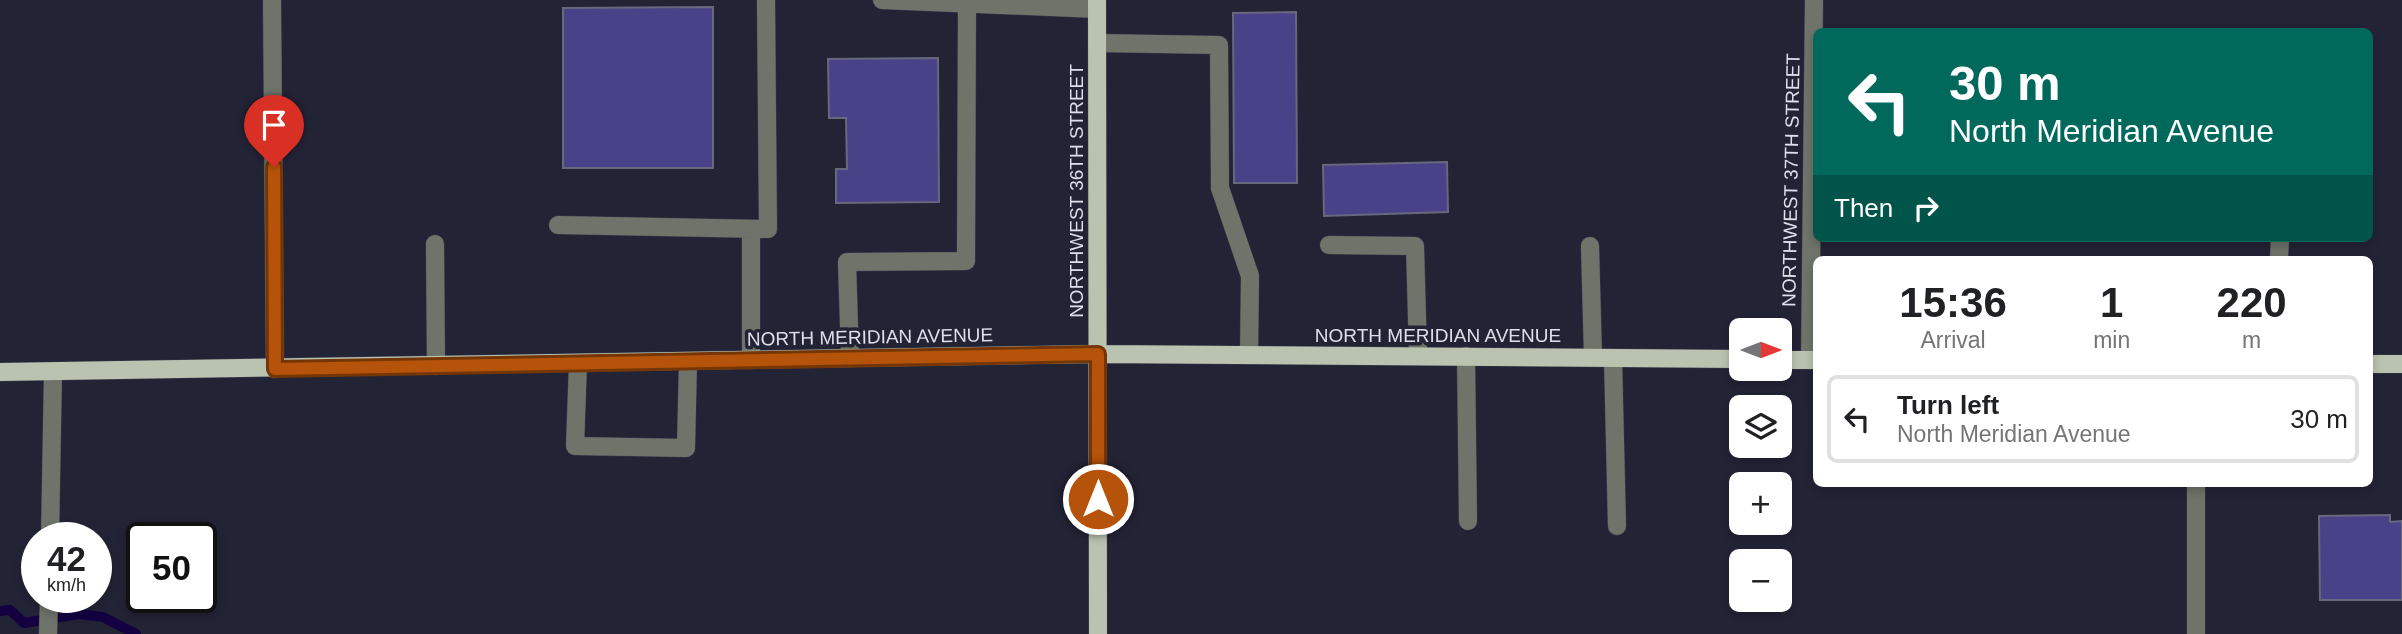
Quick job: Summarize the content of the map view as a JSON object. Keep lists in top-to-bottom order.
{
  "streets": {
    "main road": ["NORTHWEST 36TH STREET", "NORTH MERIDIAN AVENUE"],
    "street": ["NORTHWEST 37TH STREET"]
  },
  "crossings": [
    ["NORTHWEST 36TH STREET", "NORTH MERIDIAN AVENUE"]
  ],
  "north": "right",
  "page": {
    "turn": ["30 m", "North Meridian Avenue"],
    "then": "Then",
    "eta": [
      "15:36",
      "Arrival",
      "1",
      "min",
      "220",
      "m"
    ],
    "map_buttons": ["+", "−"],
    "list": [
      {
        "name": "Turn left",
        "note": "North Meridian Avenue",
        "value": "30 m"
      }
    ],
    "speed": "42 km/h",
    "limit": "50"
  }
}
